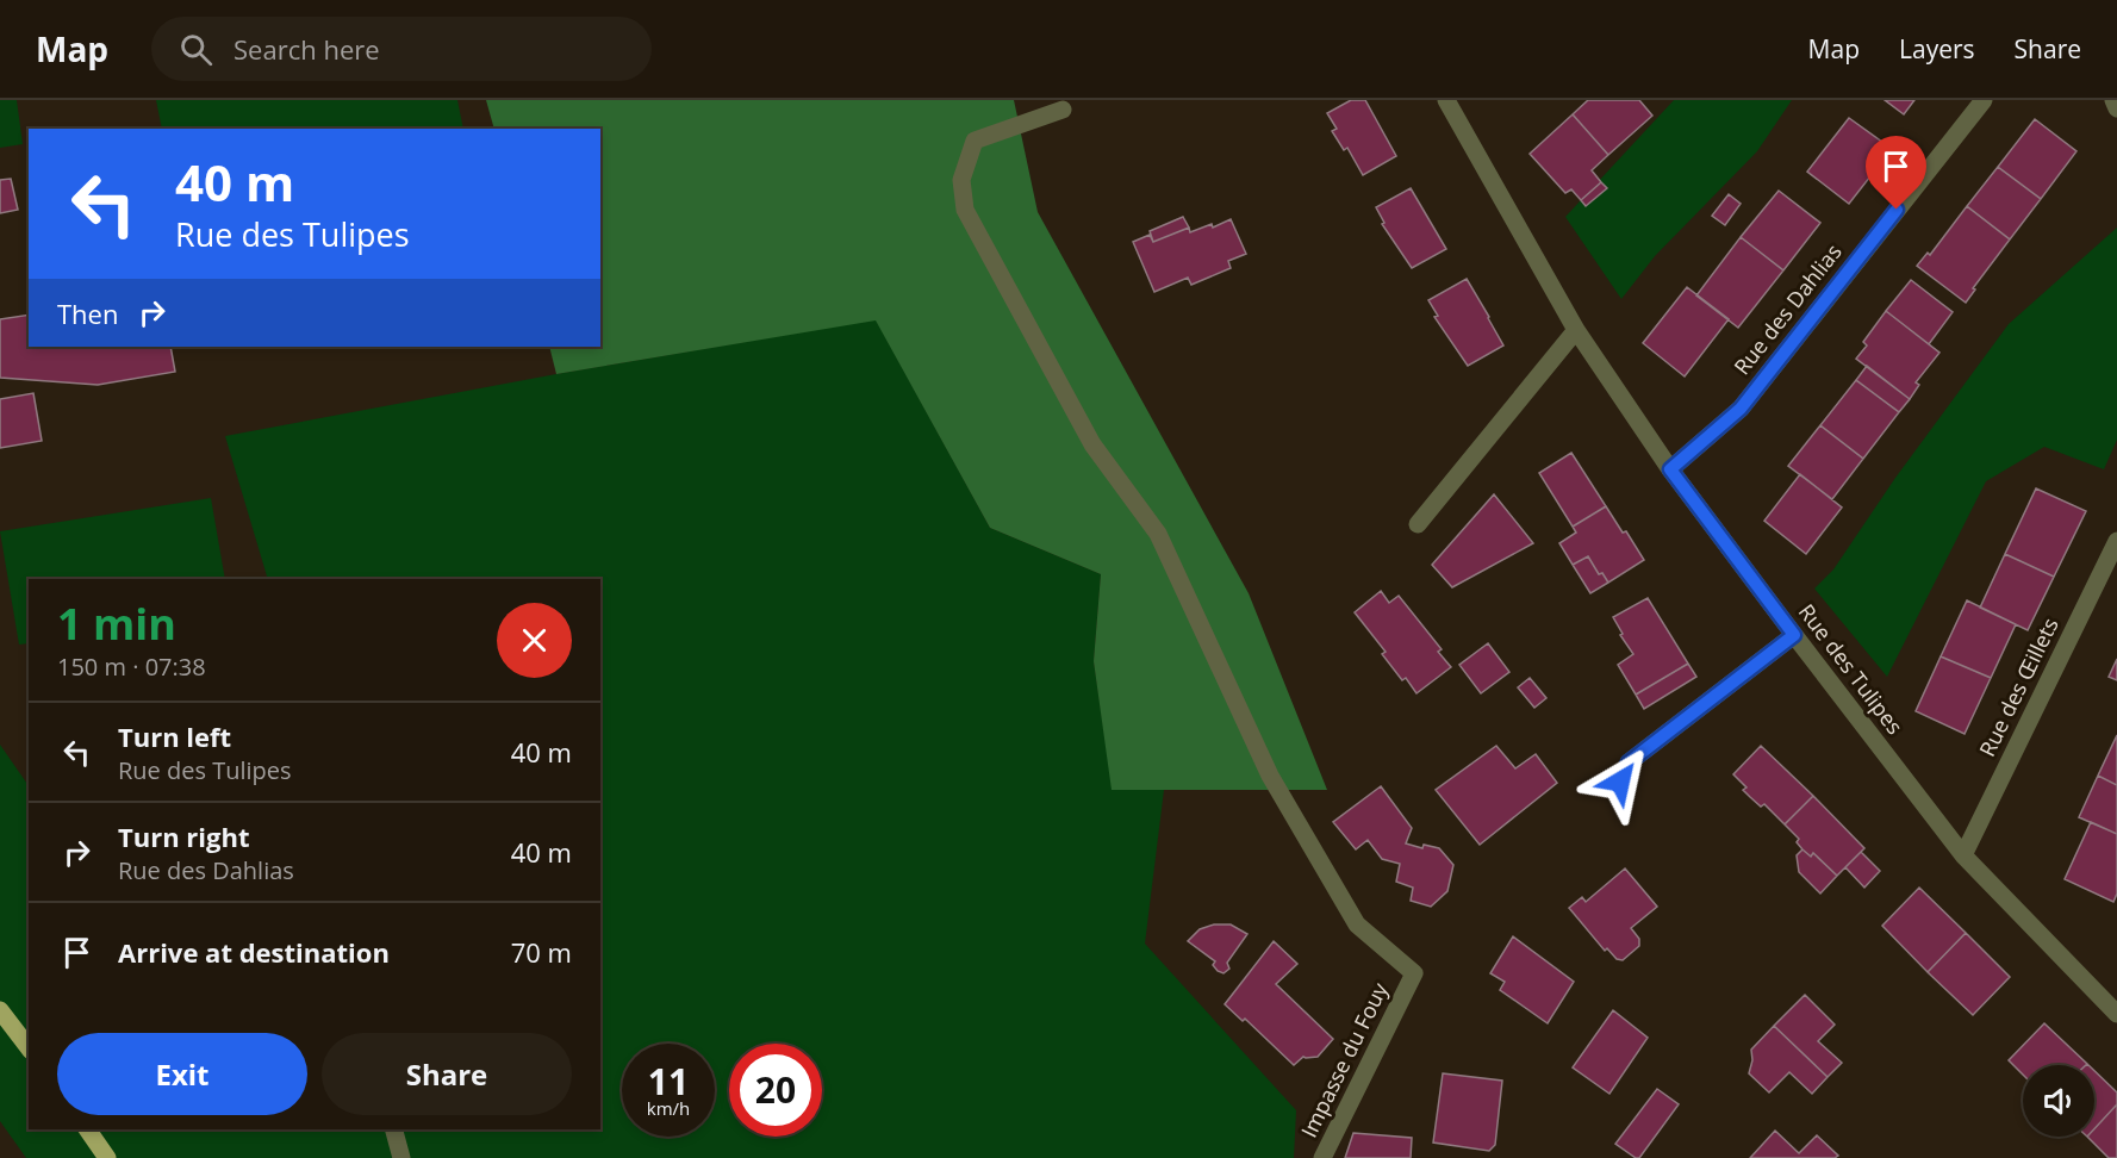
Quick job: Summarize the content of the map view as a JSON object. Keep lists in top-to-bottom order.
{
  "streets": {
    "street": [
      "Rue des Dahlias",
      "Rue des Tulipes",
      "Rue des Œillets",
      "Impasse du Fouy"
    ]
  },
  "crossings": [
    ["Rue des Dahlias", "Rue des Tulipes"],
    ["Rue des Tulipes", "Rue des Œillets"]
  ],
  "page": {
    "header": "Map",
    "search": "Search here",
    "nav": ["Map", "Layers", "Share"],
    "turn": ["40 m", "Rue des Tulipes"],
    "then": "Then",
    "heading": ["1 min", "150 m · 07:38"],
    "list": [
      {
        "name": "Turn left",
        "note": "Rue des Tulipes",
        "value": "40 m"
      },
      {
        "name": "Turn right",
        "note": "Rue des Dahlias",
        "value": "40 m"
      },
      {
        "name": "Arrive at destination",
        "value": "70 m"
      }
    ],
    "buttons": ["Exit", "Share"],
    "speed": "11 km/h",
    "limit": "20"
  }
}
